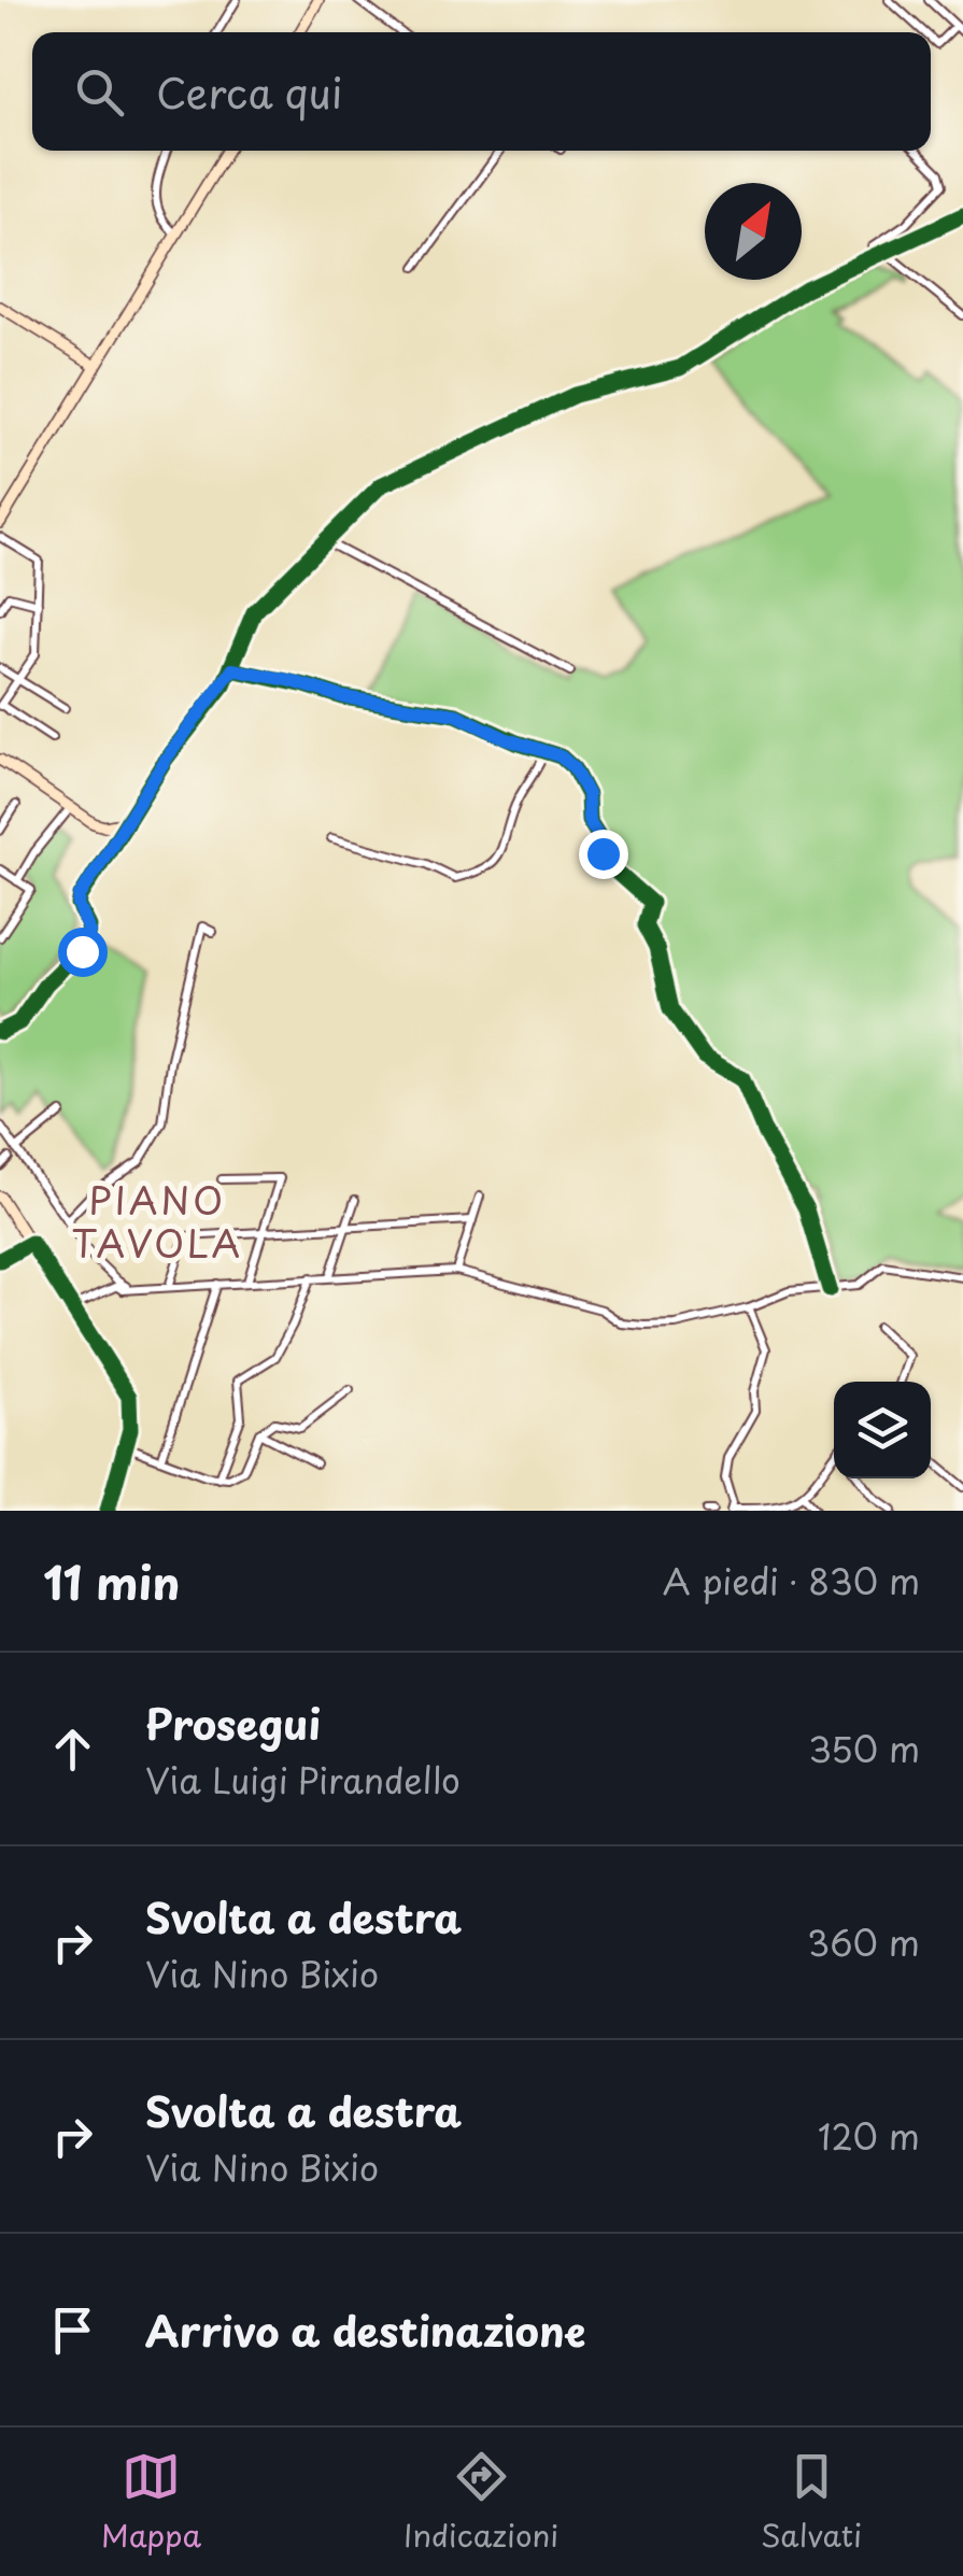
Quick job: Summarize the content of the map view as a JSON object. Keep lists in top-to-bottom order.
{
  "districts": ["PIANO TAVOLA"],
  "north": "top right",
  "page": {
    "search": "Cerca qui",
    "heading": ["11 min", "A piedi · 830 m"],
    "list": [
      ["Prosegui", "Via Luigi Pirandello", "350 m"],
      ["Svolta a destra", "Via Nino Bixio", "360 m"],
      ["Svolta a destra", "Via Nino Bixio", "120 m"],
      "Arrivo a destinazione"
    ],
    "nav": ["Mappa", "Indicazioni", "Salvati"]
  }
}
